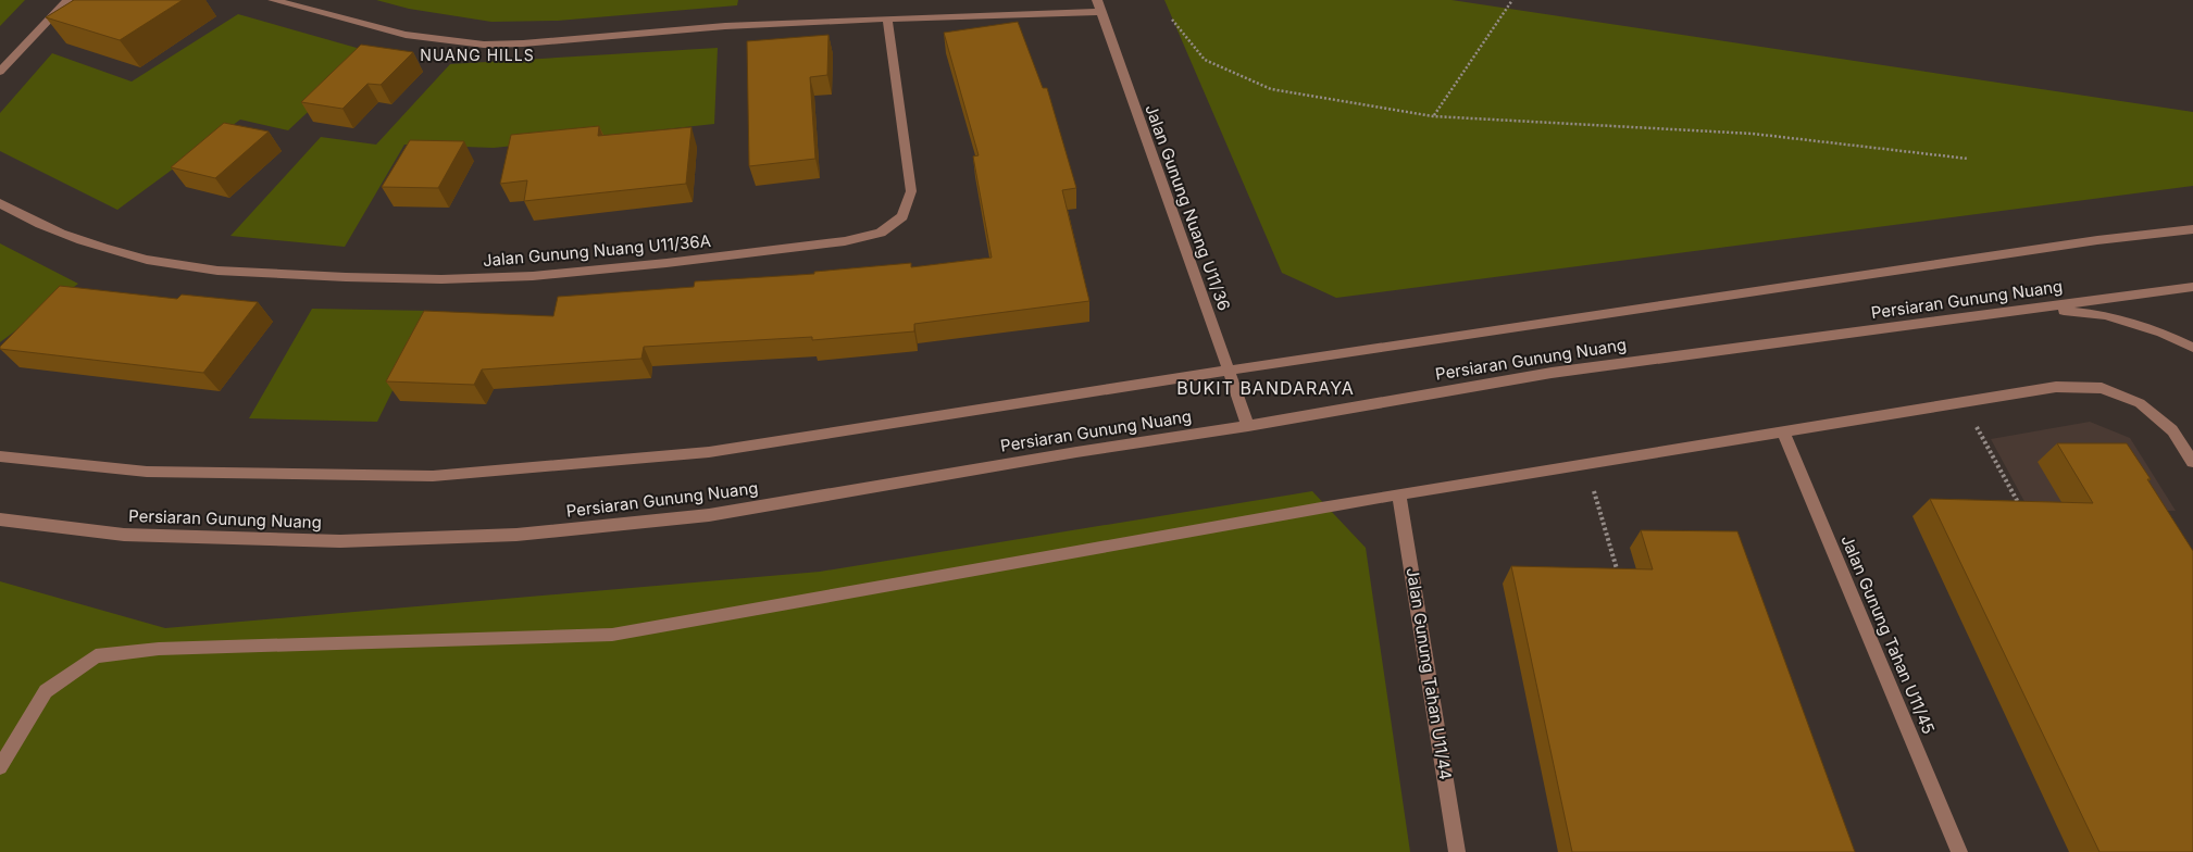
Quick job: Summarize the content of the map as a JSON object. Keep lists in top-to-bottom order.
{
  "streets": {
    "street": [
      "Jalan Gunung Nuang U11/36",
      "Jalan Gunung Nuang U11/36A",
      "Persiaran Gunung Nuang",
      "Jalan Gunung Tahan U11/45",
      "Jalan Gunung Tahan U11/44"
    ]
  },
  "crossings": [
    ["Jalan Gunung Nuang U11/36", "Persiaran Gunung Nuang"]
  ],
  "districts": ["NUANG HILLS", "BUKIT BANDARAYA"]
}
